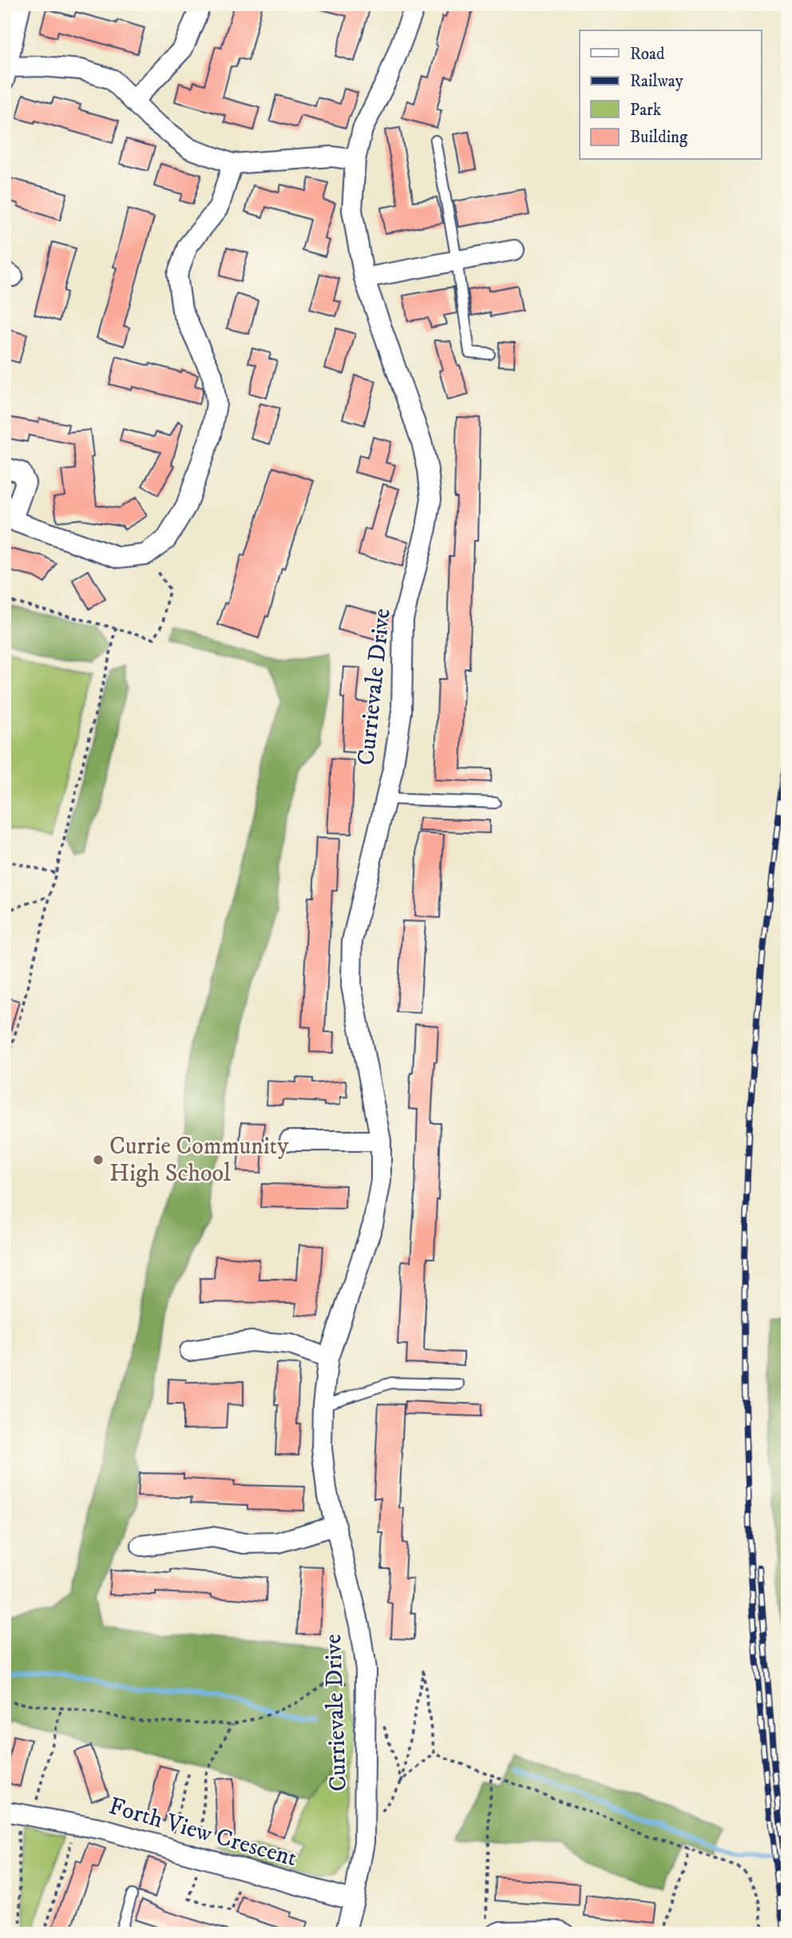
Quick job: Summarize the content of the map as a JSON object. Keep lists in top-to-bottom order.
{
  "streets": {
    "street": ["Currievale Drive", "Forth View Crescent"]
  },
  "crossings": [
    ["Currievale Drive", "Forth View Crescent"]
  ],
  "places": ["Currie Community High School"],
  "legend": [
    "Road",
    "Railway",
    "Park",
    "Building"
  ]
}
